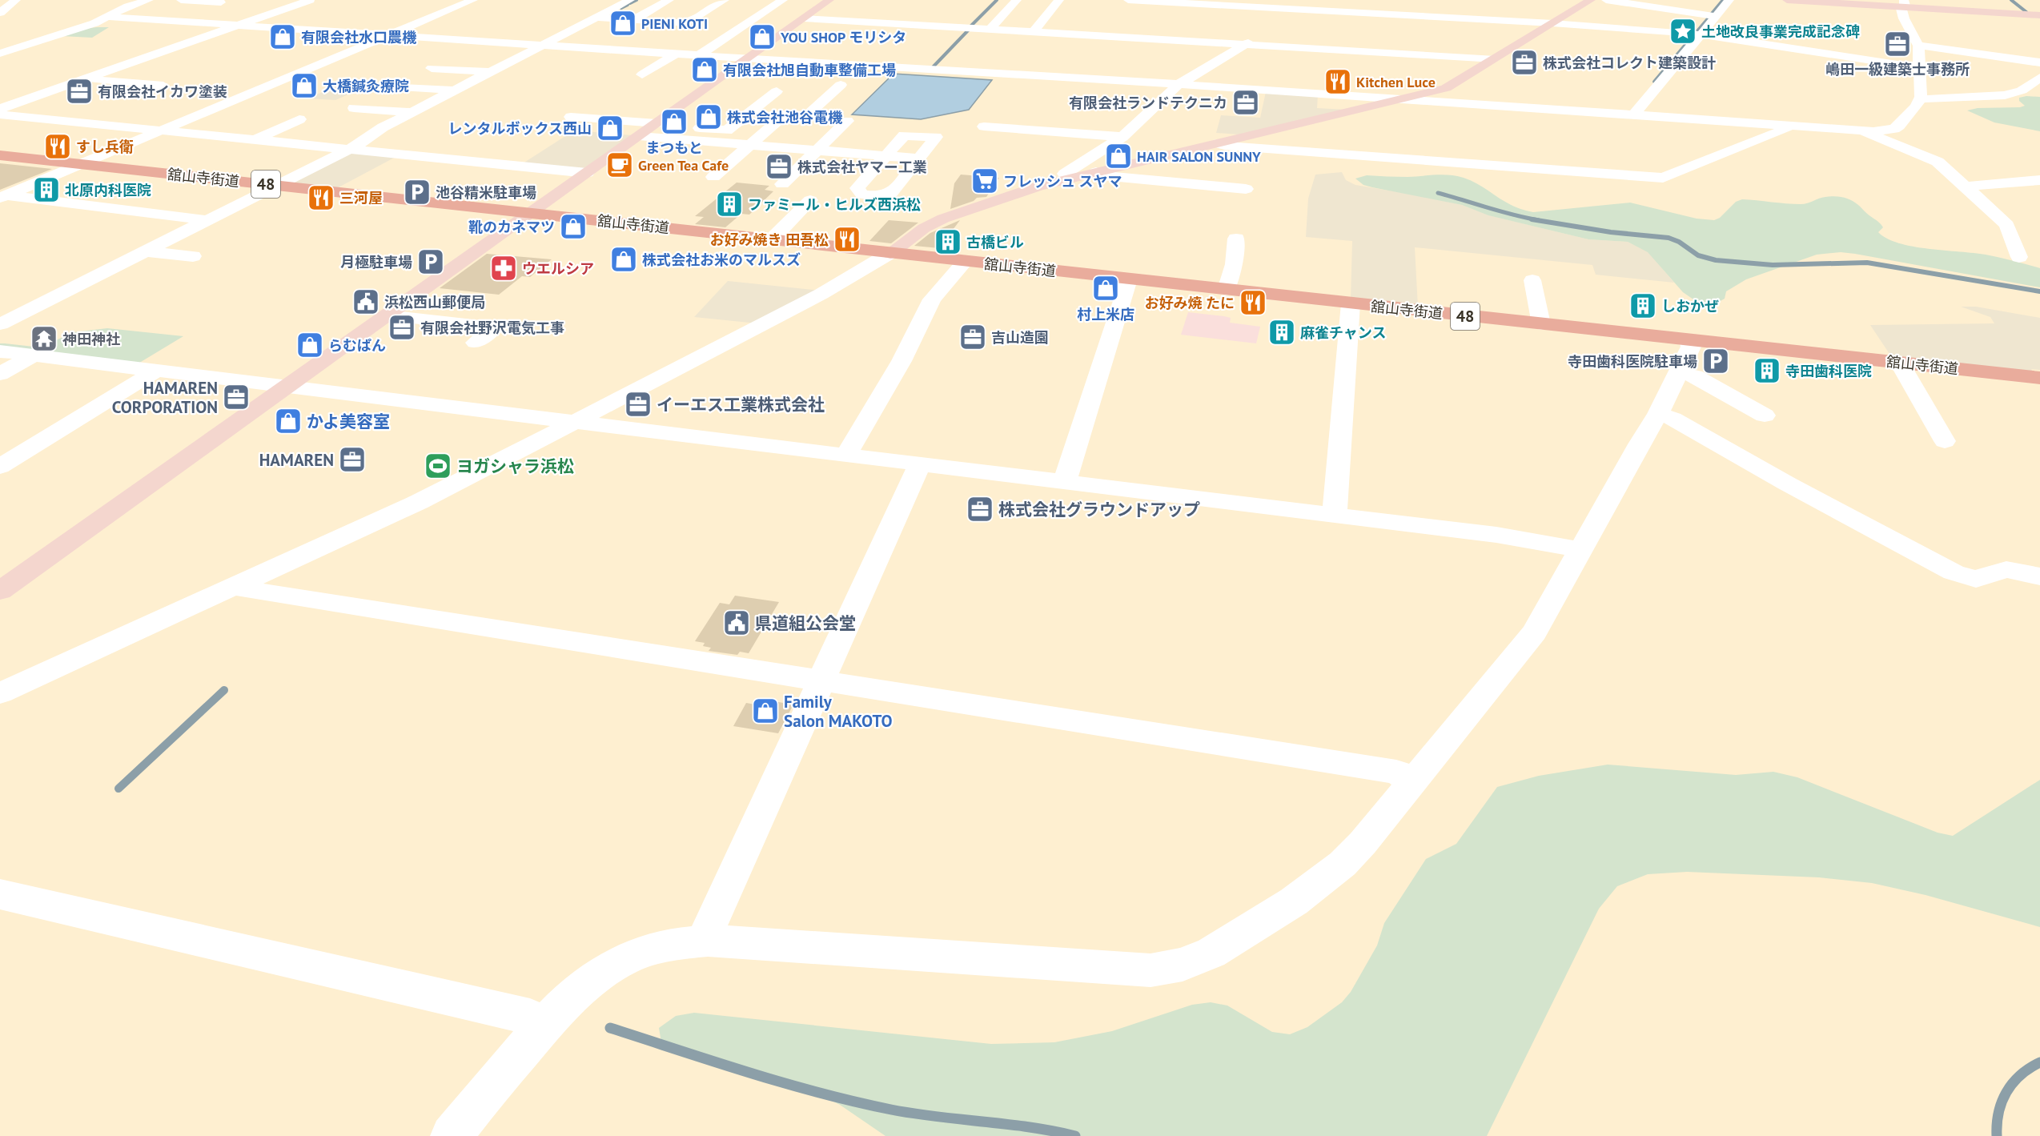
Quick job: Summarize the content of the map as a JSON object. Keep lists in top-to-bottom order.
{
  "streets": {
    "main road": ["舘山寺街道", "48"]
  },
  "places": {
    "shop": [
      "PIENI KOTI",
      "有限会社水口農機",
      "YOU SHOP モリシタ",
      "有限会社旭自動車整備工場",
      "大橋鍼灸療院",
      "株式会社池谷電機",
      "まつもと",
      "レンタルボックス西山",
      "HAIR SALON SUNNY",
      "靴のカネマツ",
      "株式会社お米のマルスズ",
      "村上米店",
      "らむぱん",
      "かよ美容室",
      "Family Salon MAKOTO"
    ],
    "place": ["土地改良事業完成記念碑"],
    "office": [
      "嶋田一級建築士事務所",
      "株式会社コレクト建築設計",
      "有限会社イカワ塗装",
      "有限会社ランドテクニカ",
      "株式会社ヤマー工業",
      "有限会社野沢電気工事",
      "吉山造園",
      "HAMAREN CORPORATION",
      "イーエス工業株式会社",
      "HAMAREN",
      "株式会社グラウンドアップ"
    ],
    "restaurant": [
      "Kitchen Luce",
      "すし兵衛",
      "三河屋",
      "お好み焼き 田吾松",
      "お好み焼 たに"
    ],
    "cafe": ["Green Tea Cafe"],
    "supermarket": ["フレッシュ スヤマ"],
    "building": [
      "北原内科医院",
      "ファミール・ヒルズ西浜松",
      "古橋ビル",
      "しおかぜ",
      "麻雀チャンス",
      "寺田歯科医院"
    ],
    "parking": ["池谷精米駐車場", "月極駐車場", "寺田歯科医院駐車場"],
    "pharmacy": ["ウエルシア"],
    "public building": ["浜松西山郵便局", "県道組公会堂"],
    "temple": ["神田神社"],
    "sports": ["ヨガシャラ浜松"]
  }
}
